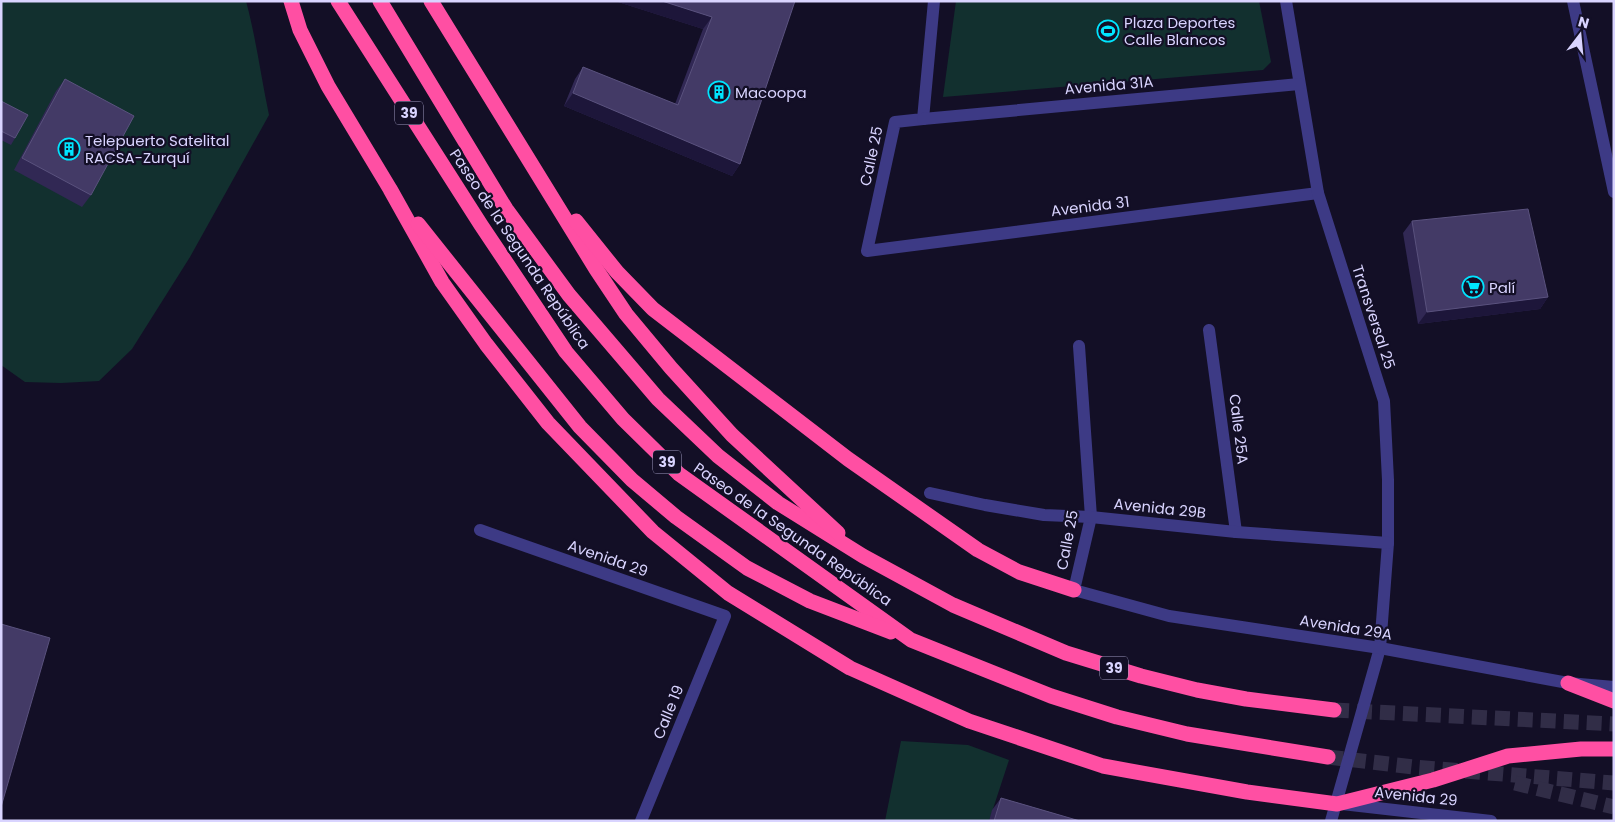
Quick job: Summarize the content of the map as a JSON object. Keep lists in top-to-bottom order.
{
  "streets": {
    "highway": ["39", "Paseo de la Segunda República"],
    "street": [
      "Avenida 31A",
      "Calle 25",
      "Avenida 31",
      "Transversal 25",
      "Calle 25A",
      "Avenida 29B",
      "Avenida 29",
      "Avenida 29A",
      "Calle 19"
    ]
  },
  "crossings": [
    ["Avenida 31A", "Calle 25"],
    ["Avenida 31A", "Transversal 25"],
    ["Calle 25", "Avenida 31"],
    ["Calle 25", "Avenida 29B"],
    ["Calle 25", "Avenida 29A"],
    ["Avenida 31", "Transversal 25"],
    ["Transversal 25", "Avenida 29B"],
    ["Transversal 25", "Avenida 29A"],
    ["Calle 25A", "Avenida 29B"],
    ["Avenida 29", "Calle 19"]
  ],
  "places": {
    "sports": ["Plaza Deportes Calle Blancos"],
    "building": ["Macoopa", "Telepuerto Satelital RACSA-Zurquí"],
    "supermarket": ["Palí"]
  },
  "north": "top"
}
